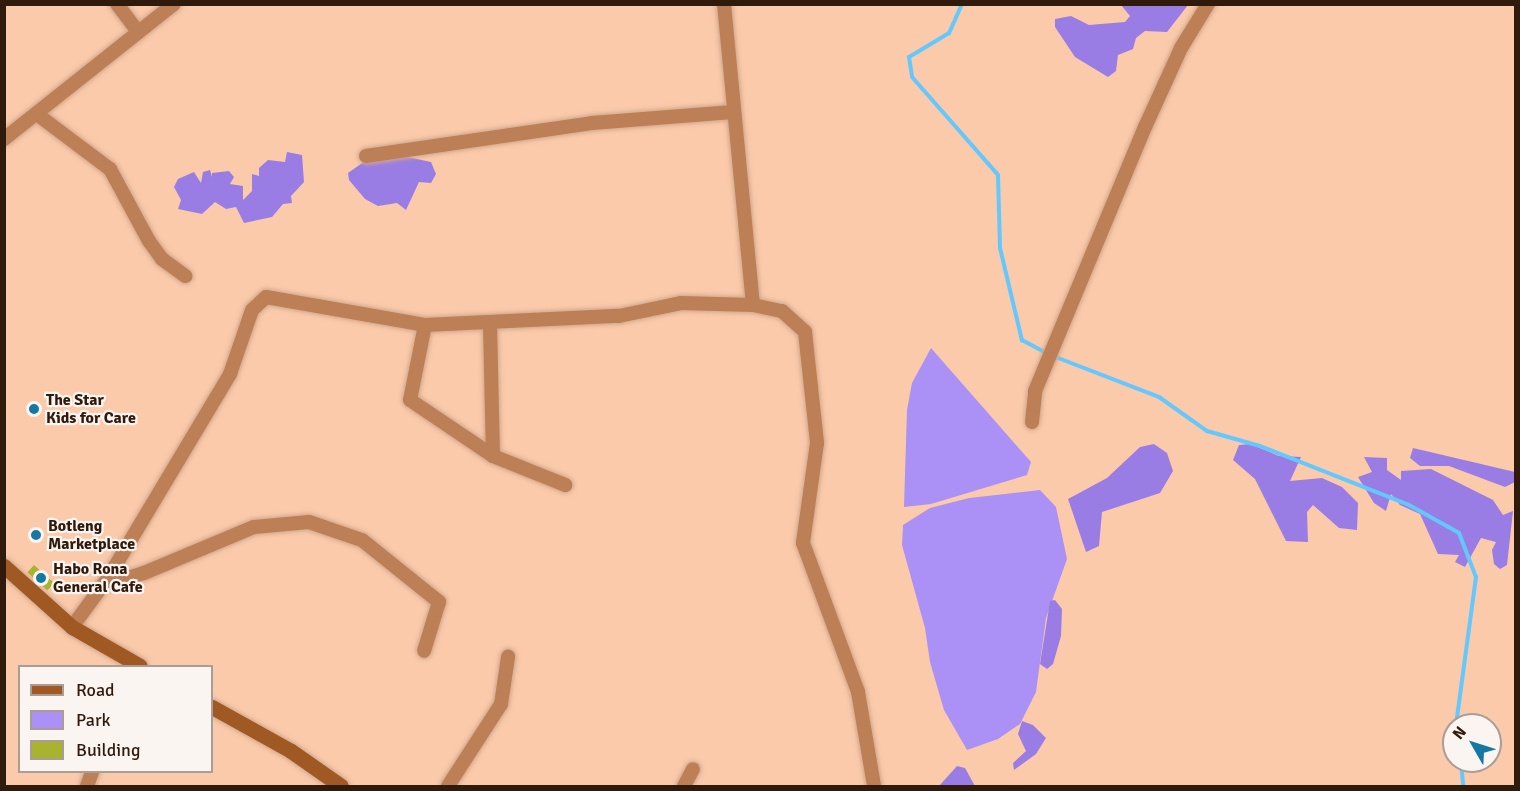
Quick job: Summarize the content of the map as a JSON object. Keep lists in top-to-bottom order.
{
  "places": ["The Star Kids for Care", "Botleng Marketplace", "Habo Rona General Cafe"],
  "legend": ["Road", "Park", "Building"],
  "north": "top left"
}
